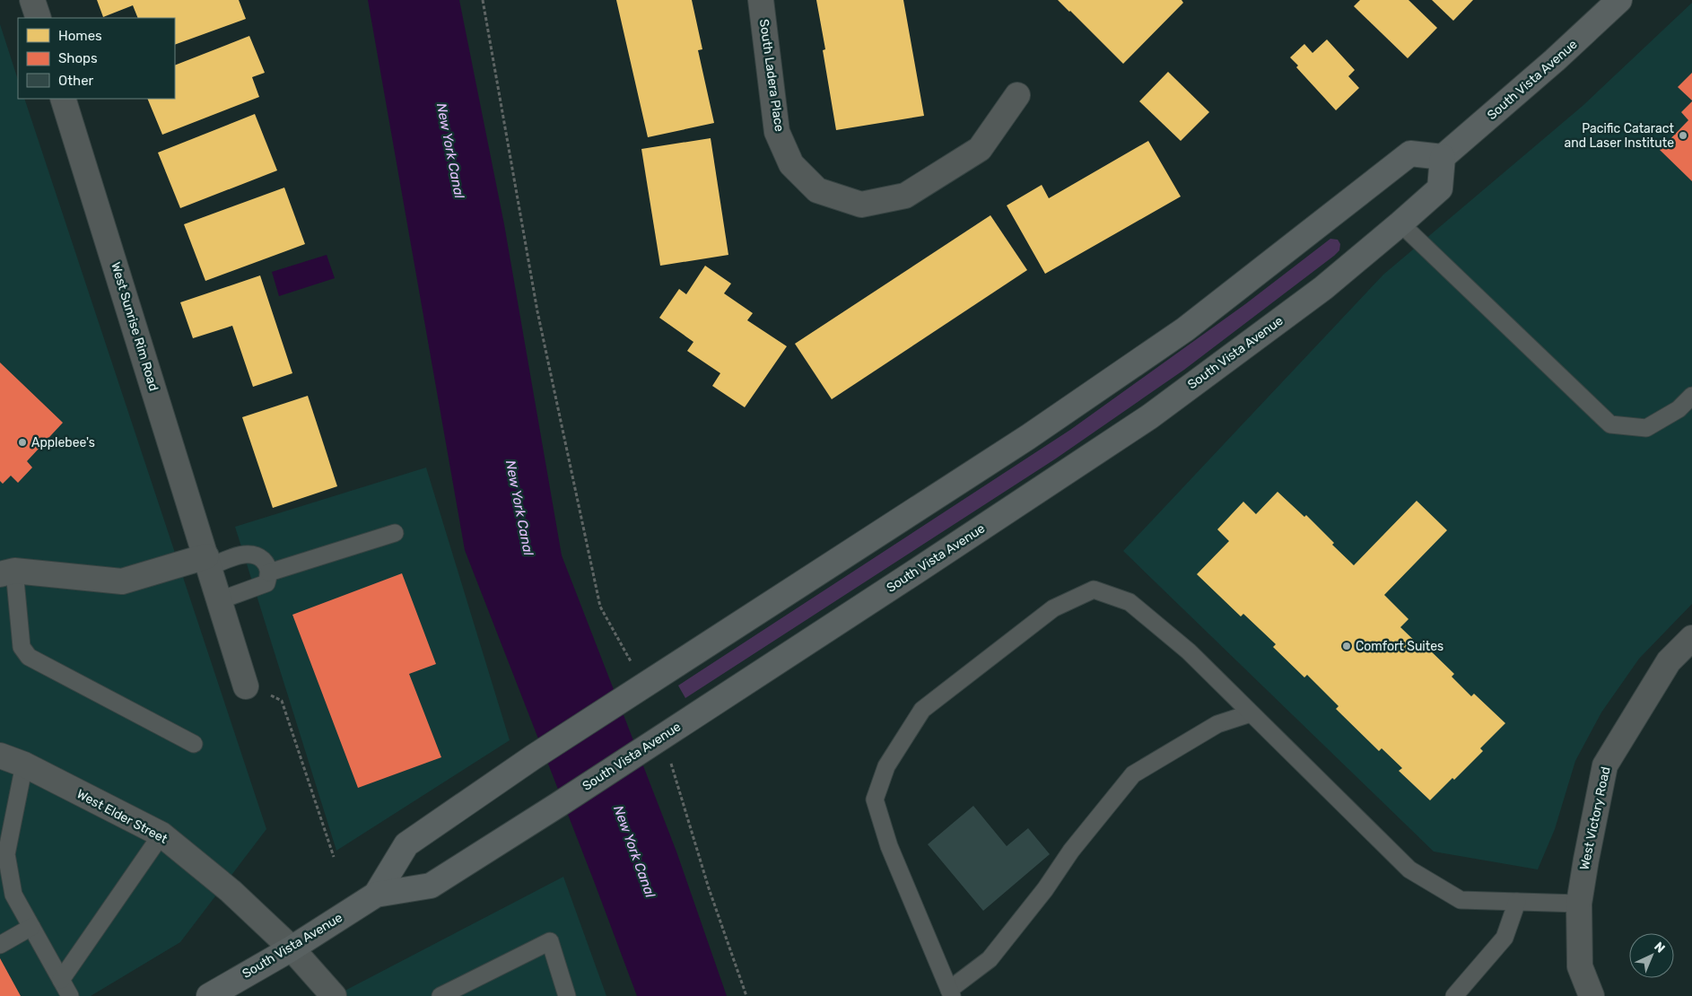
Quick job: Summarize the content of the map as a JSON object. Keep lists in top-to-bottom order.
{
  "streets": {
    "main road": ["South Vista Avenue"],
    "street": [
      "South Ladera Place",
      "West Sunrise Rim Road",
      "West Elder Street",
      "West Victory Road"
    ]
  },
  "crossings": [
    ["South Vista Avenue", "West Elder Street"]
  ],
  "water": ["New York Canal"],
  "places": ["Pacific Cataract and Laser Institute", "Applebee's", "Comfort Suites"],
  "legend": ["Homes", "Shops", "Other"],
  "north": "top right"
}
